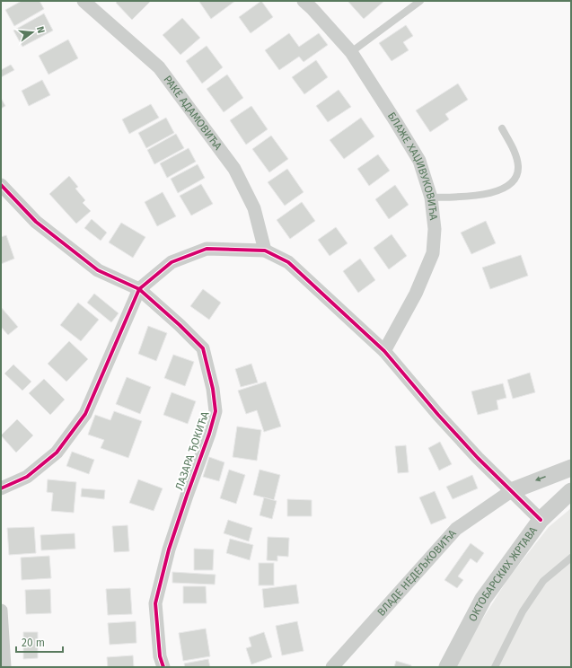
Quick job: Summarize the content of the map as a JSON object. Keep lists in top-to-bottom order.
{
  "streets": {
    "street": [
      "РАКЕ АДАМОВИЋА",
      "БЛАЖЕ ХАЏИВУКОВИЋА",
      "ЛАЗАРА ЂОКИЋА",
      "ВЛАДЕ НЕДЕЉКОВИЋА",
      "ОКТОБАРСКИХ ЖРТАВА"
    ]
  },
  "scale_bar": "20 m",
  "north": "right"
}
